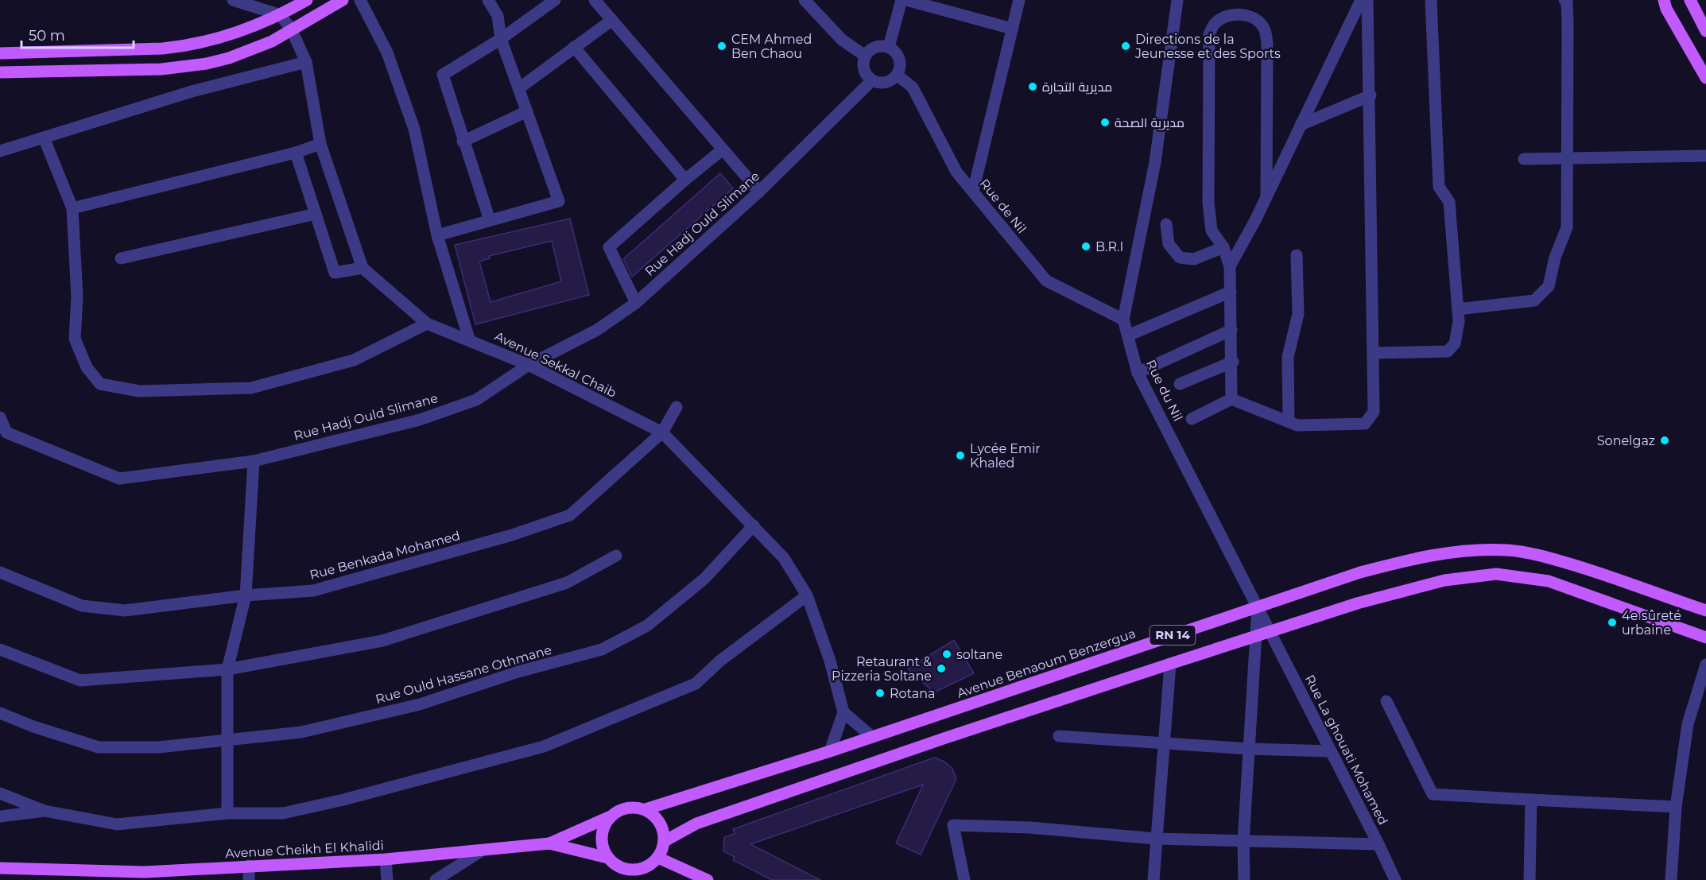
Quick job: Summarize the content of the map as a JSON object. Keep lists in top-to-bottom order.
{
  "streets": {
    "main road": ["RN 14", "Avenue Benaoum Benzergua", "Avenue Cheikh El Khalidi"],
    "street": [
      "Rue de Nil",
      "Rue Hadj Ould Slimane",
      "Avenue Sekkal Chaib",
      "Rue du Nil",
      "Rue Benkada Mohamed",
      "Rue Ould Hassane Othmane",
      "Rue La ghouati Mohamed"
    ]
  },
  "crossings": [
    ["Rue de Nil", "Rue Hadj Ould Slimane"],
    ["Rue de Nil", "Rue du Nil"],
    ["Rue Hadj Ould Slimane", "Avenue Sekkal Chaib"],
    ["Avenue Sekkal Chaib", "Rue Benkada Mohamed"],
    ["Avenue Sekkal Chaib", "Rue Ould Hassane Othmane"],
    ["Rue du Nil", "RN 14"],
    ["Rue du Nil", "Avenue Benaoum Benzergua"],
    ["Rue du Nil", "Rue La ghouati Mohamed"],
    ["RN 14", "Avenue Benaoum Benzergua"],
    ["RN 14", "Rue La ghouati Mohamed"],
    ["RN 14", "Avenue Cheikh El Khalidi"],
    ["Avenue Benaoum Benzergua", "Avenue Cheikh El Khalidi"]
  ],
  "places": [
    "CEM Ahmed Ben Chaou",
    "Directions de la Jeunesse et des Sports",
    "مديرية التجارة",
    "مديرية الصحة",
    "B.R.I",
    "Sonelgaz",
    "Lycée Emir Khaled",
    "4e sûreté urbaine",
    "soltane",
    "Retaurant & Pizzeria Soltane",
    "Rotana"
  ],
  "scale_bar": "50 m"
}
